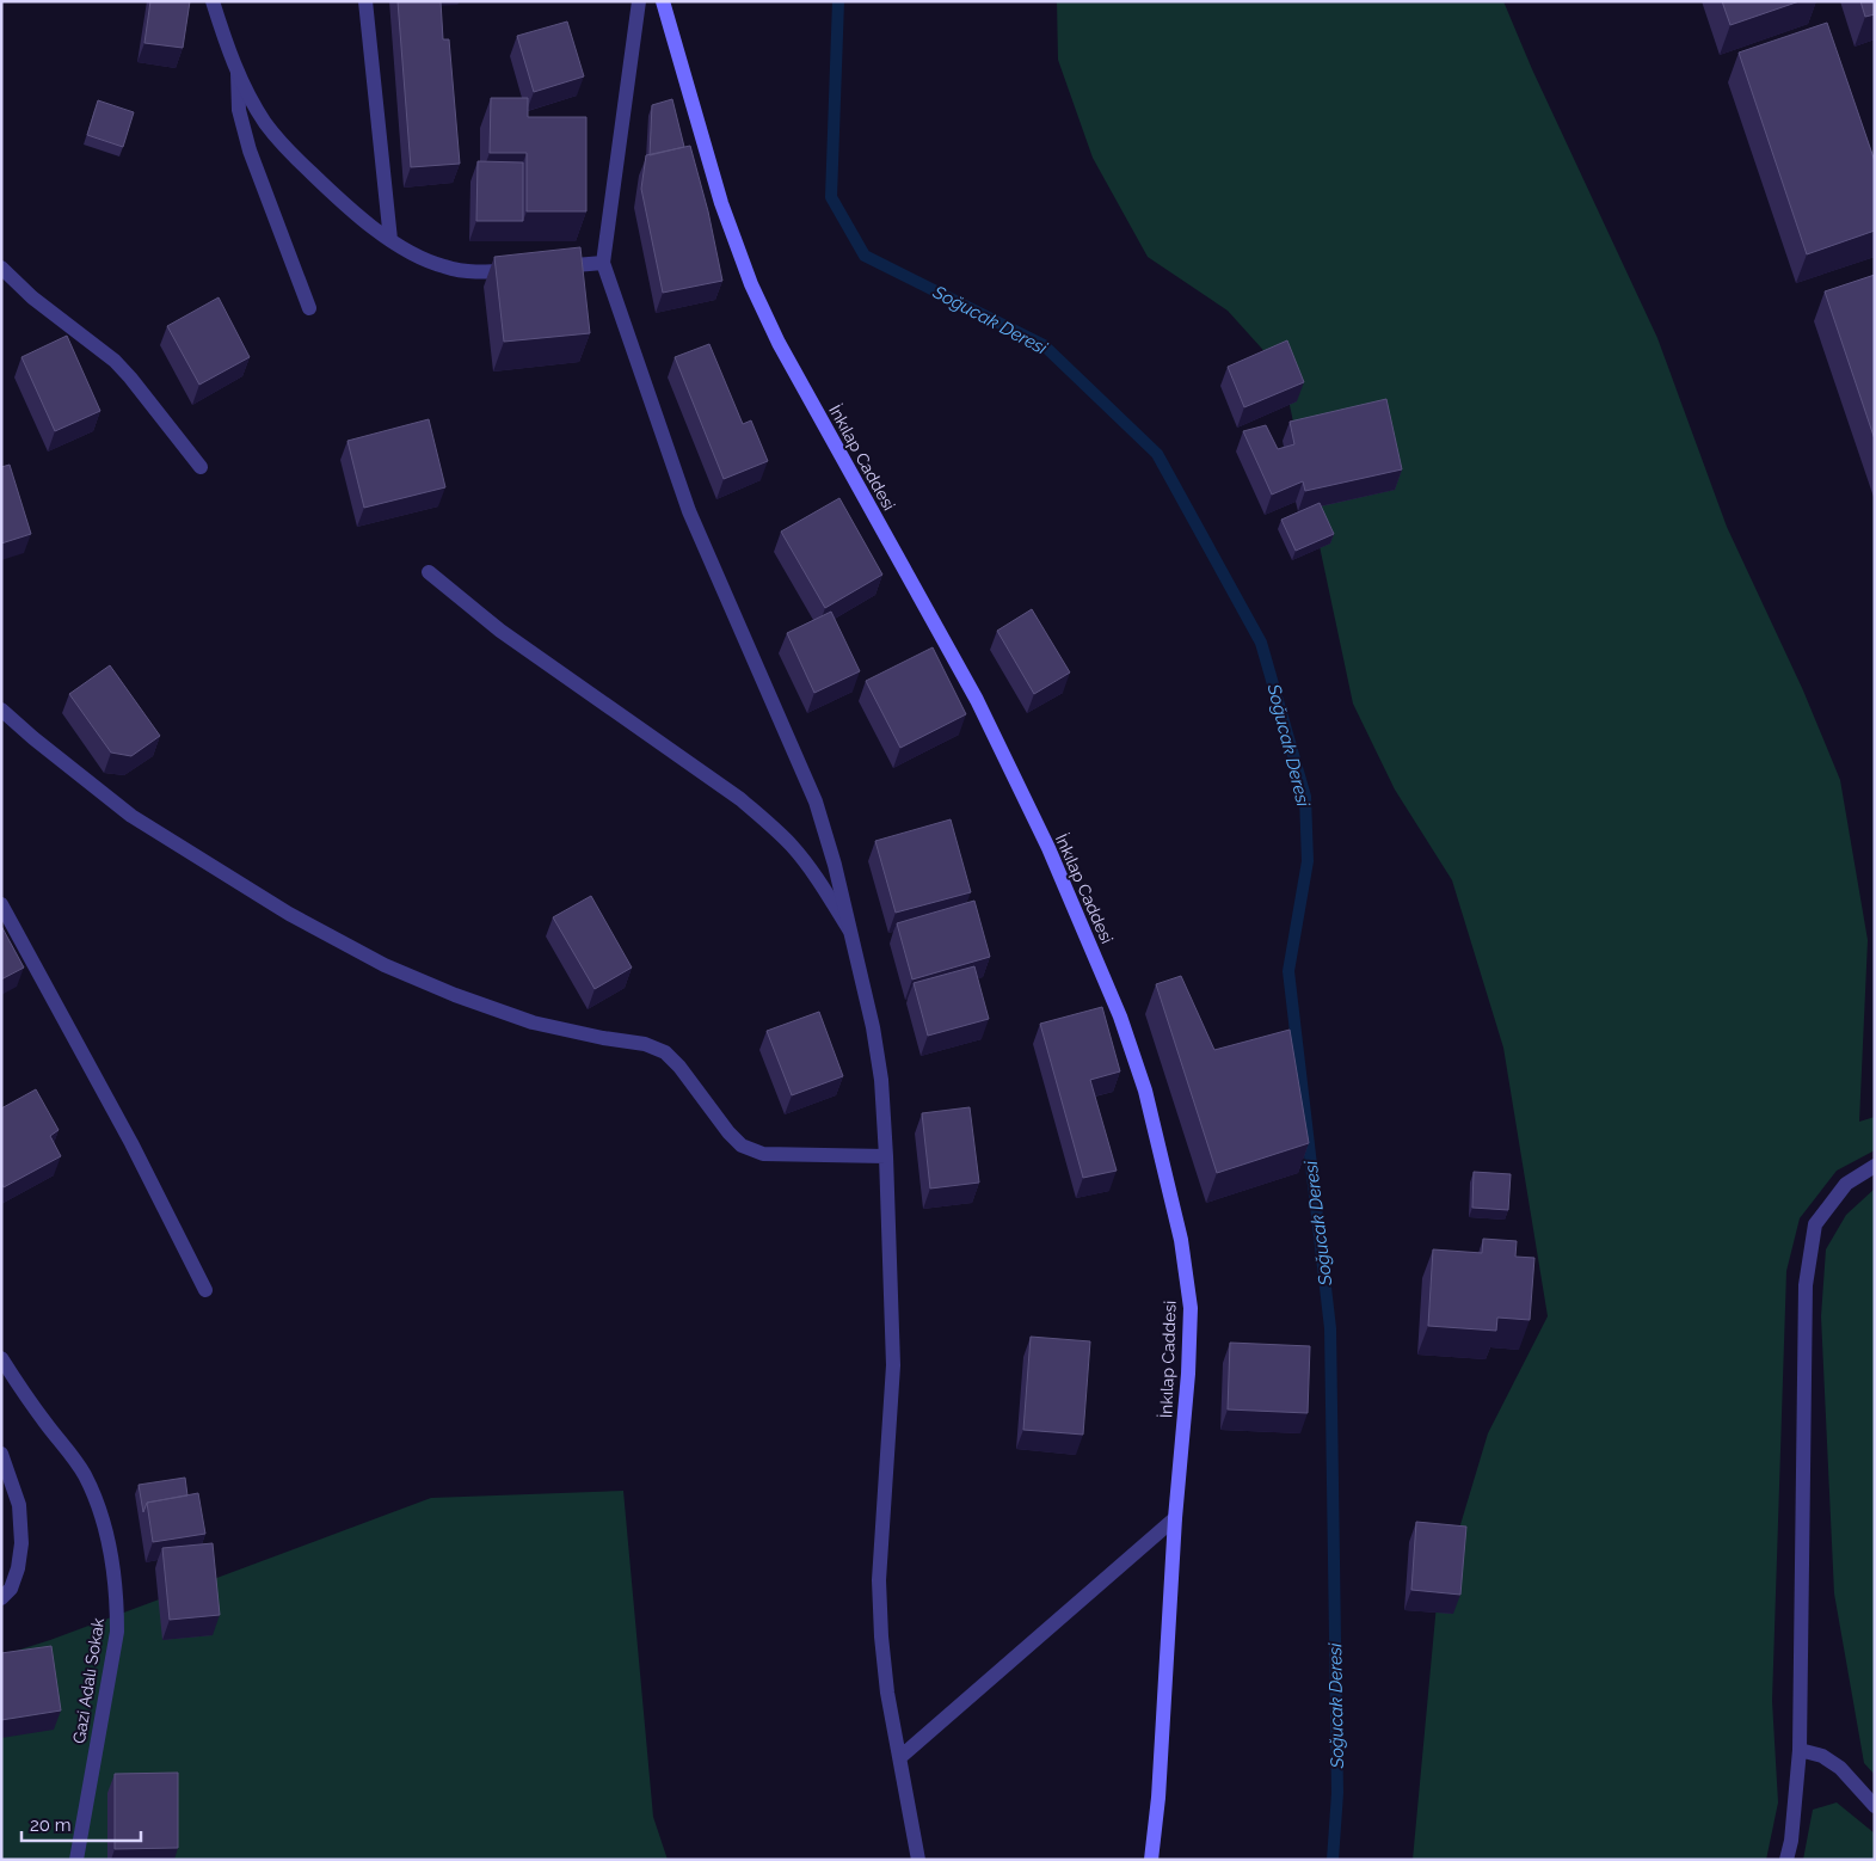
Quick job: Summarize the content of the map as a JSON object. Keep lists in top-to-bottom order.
{
  "streets": {
    "street": ["İnkılap Caddesi", "Gazi Adalı Sokak"]
  },
  "water": ["Soğucak Deresi"],
  "scale_bar": "20 m"
}
